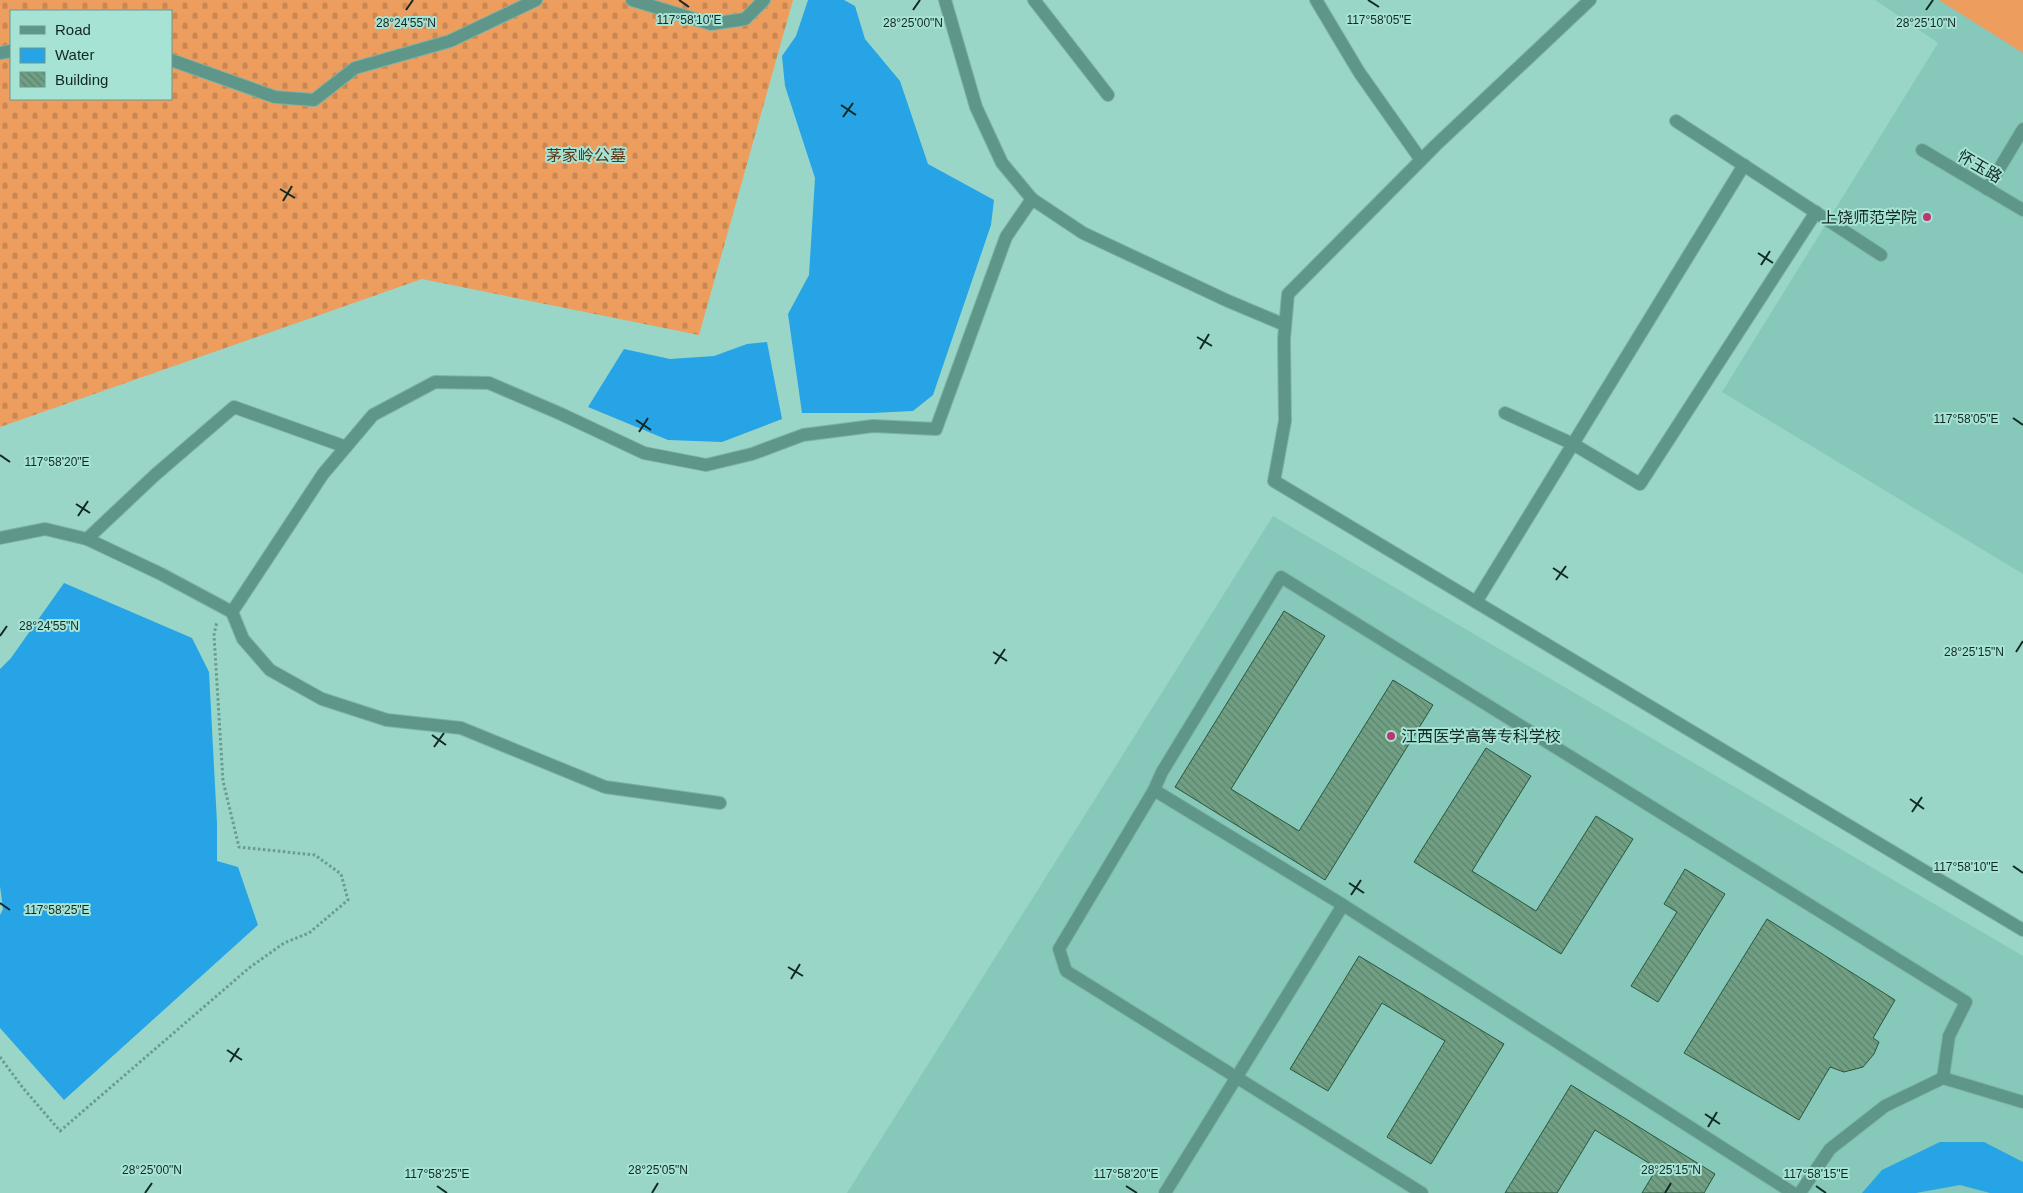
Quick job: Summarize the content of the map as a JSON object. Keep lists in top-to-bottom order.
{
  "streets": {
    "street": ["怀玉路"]
  },
  "parks": ["茅家岭公墓"],
  "places": ["上饶师范学院", "江西医学高等专科学校"],
  "legend": ["Road", "Water", "Building"],
  "coordinates": [
    "117°58'10\"E",
    "117°58'05\"E",
    "28°24'55\"N",
    "28°25'00\"N",
    "28°25'10\"N",
    "117°58'20\"E",
    "28°25'15\"N",
    "117°58'25\"E",
    "28°25'05\"N",
    "117°58'15\"E"
  ]
}
